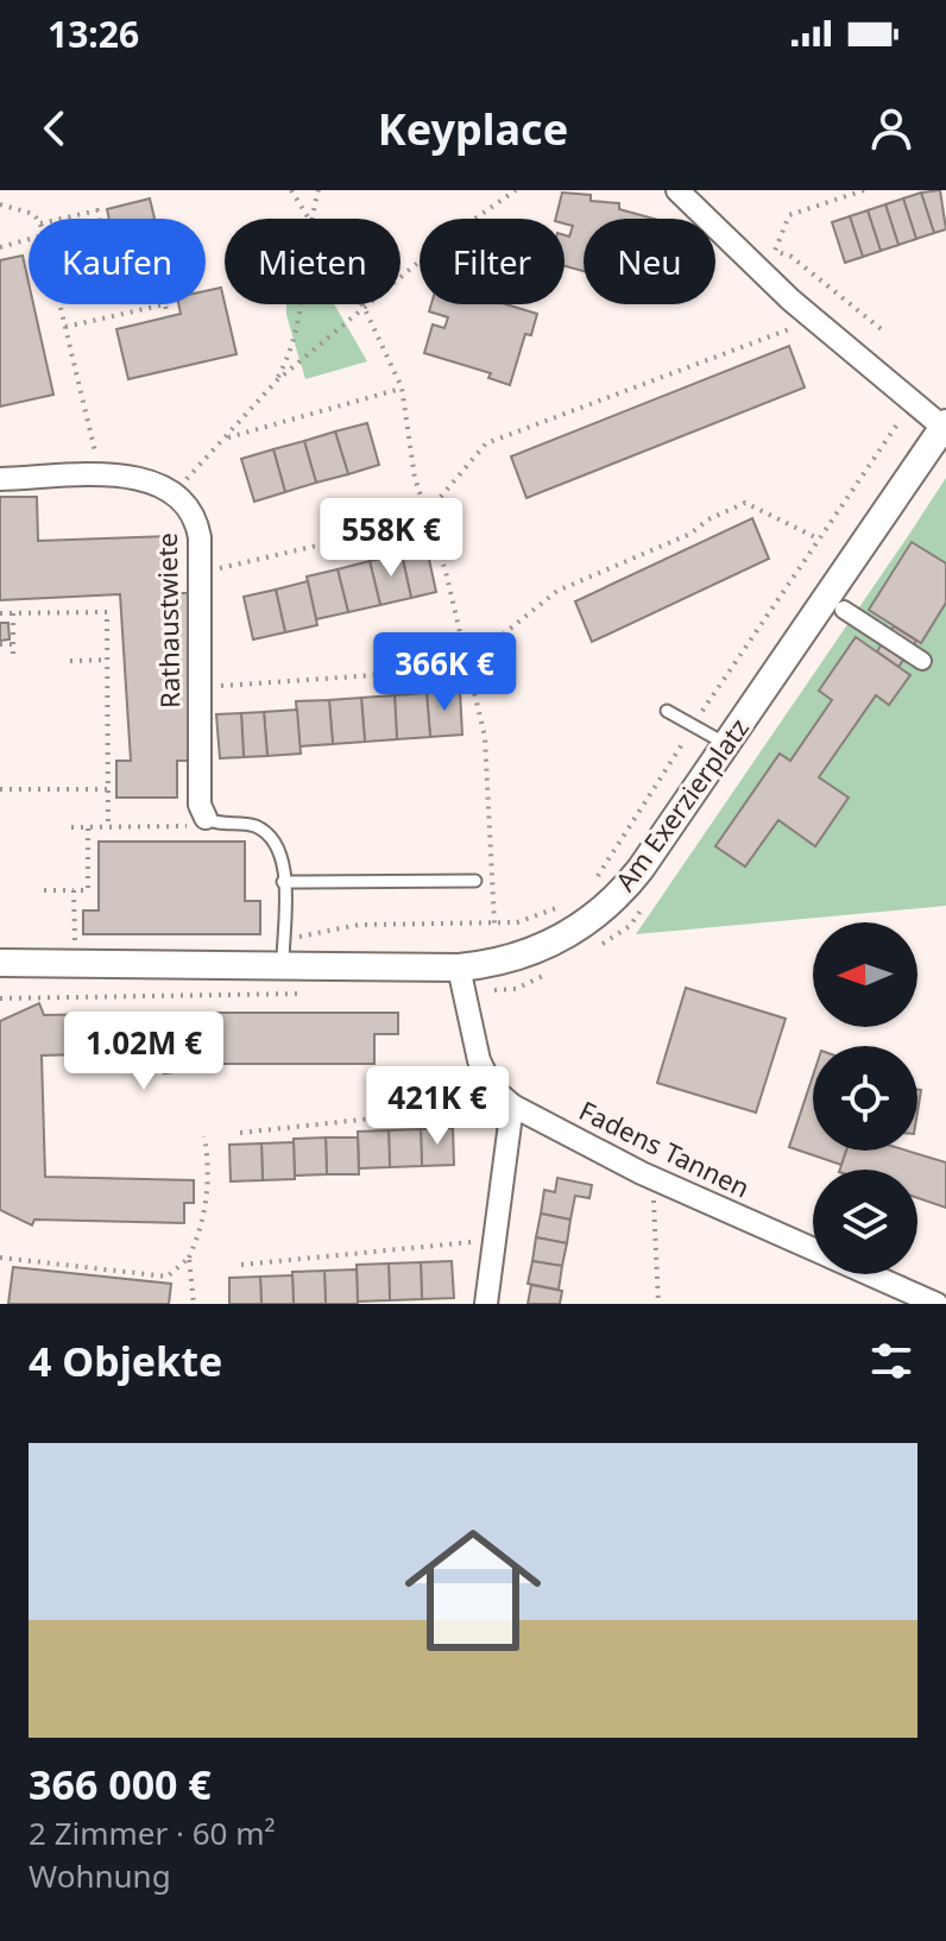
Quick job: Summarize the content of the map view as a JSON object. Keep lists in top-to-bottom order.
{
  "streets": {
    "street": ["Rathaustwiete", "Am Exerzierplatz", "Fadens Tannen"]
  },
  "north": "left",
  "page": {
    "status": "13:26",
    "header": "Keyplace",
    "chip": [
      "Kaufen",
      "Mieten",
      "Filter",
      "Neu"
    ],
    "price": [
      "558K €",
      "366K €",
      "1.02M €",
      "421K €"
    ],
    "heading": "4 Objekte",
    "list": [
      {
        "name": "366 000 €",
        "note": "2 Zimmer · 60 m² · Wohnung"
      }
    ]
  }
}
